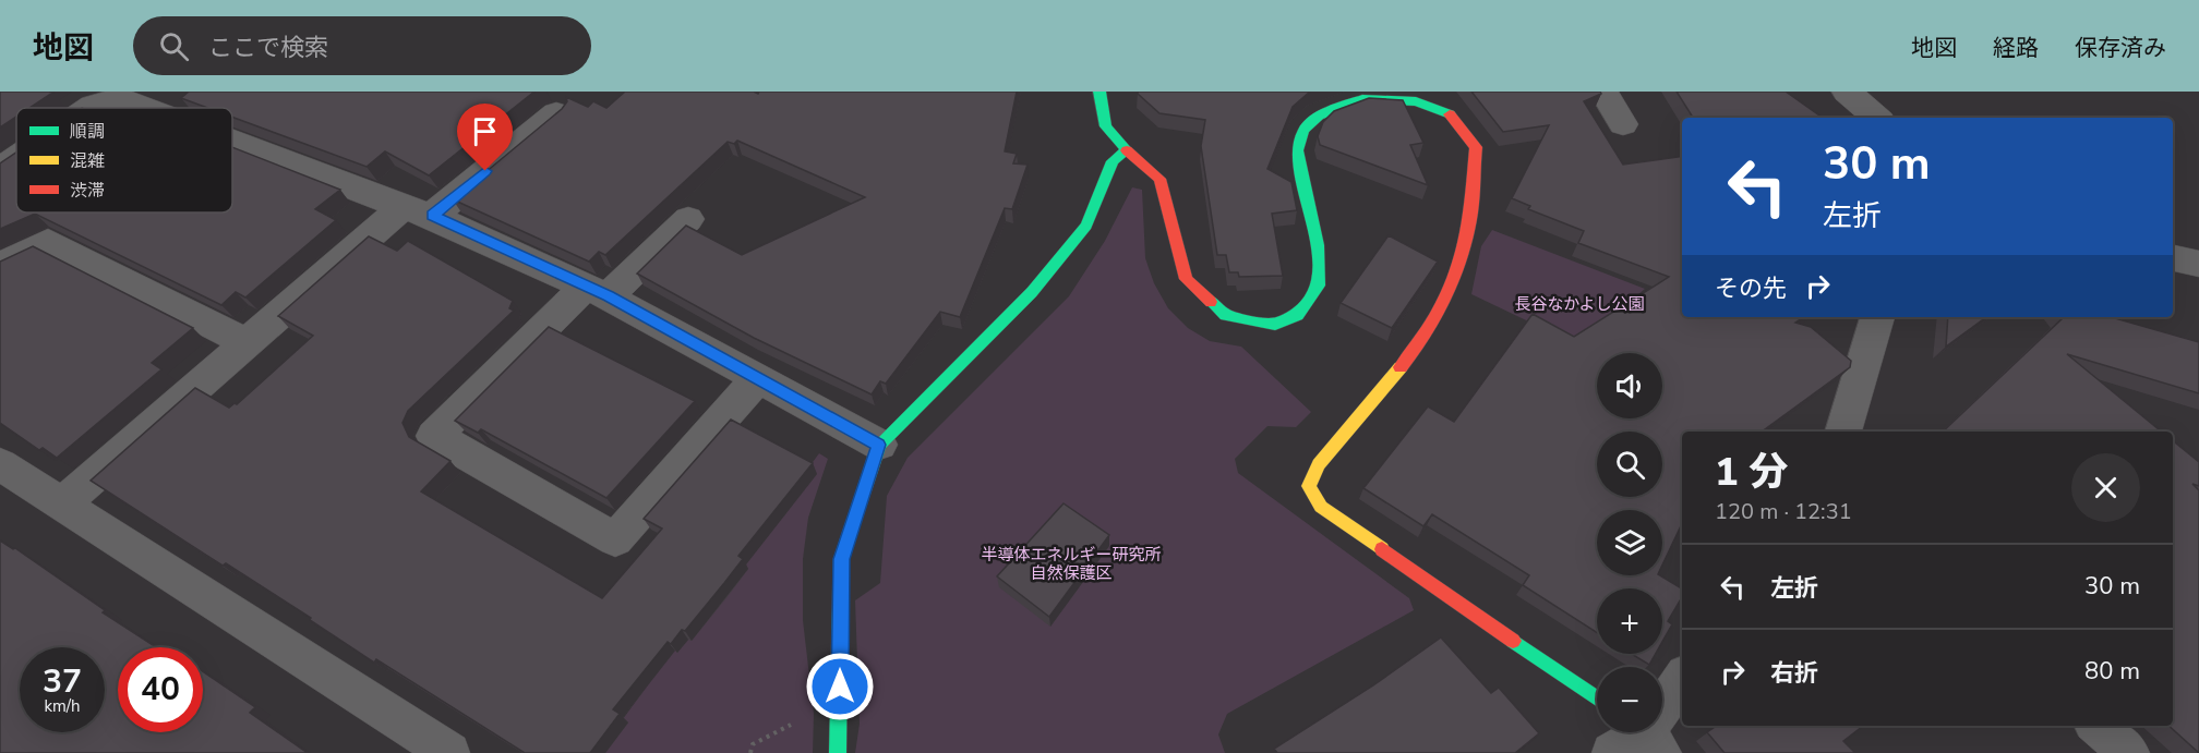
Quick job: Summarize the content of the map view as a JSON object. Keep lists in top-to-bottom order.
{
  "parks": ["長谷なかよし公園", "半導体エネルギー研究所 自然保護区"],
  "legend": ["順調", "混雑", "渋滞"],
  "page": {
    "header": "地図",
    "search": "ここで検索",
    "nav": ["地図", "経路", "保存済み"],
    "turn": ["30 m", "左折"],
    "then": "その先",
    "map_buttons": ["+", "−"],
    "heading": ["1 分", "120 m · 12:31"],
    "list": [
      {
        "name": "左折",
        "value": "30 m"
      },
      {
        "name": "右折",
        "value": "80 m"
      }
    ],
    "speed": "37 km/h",
    "limit": "40"
  }
}
